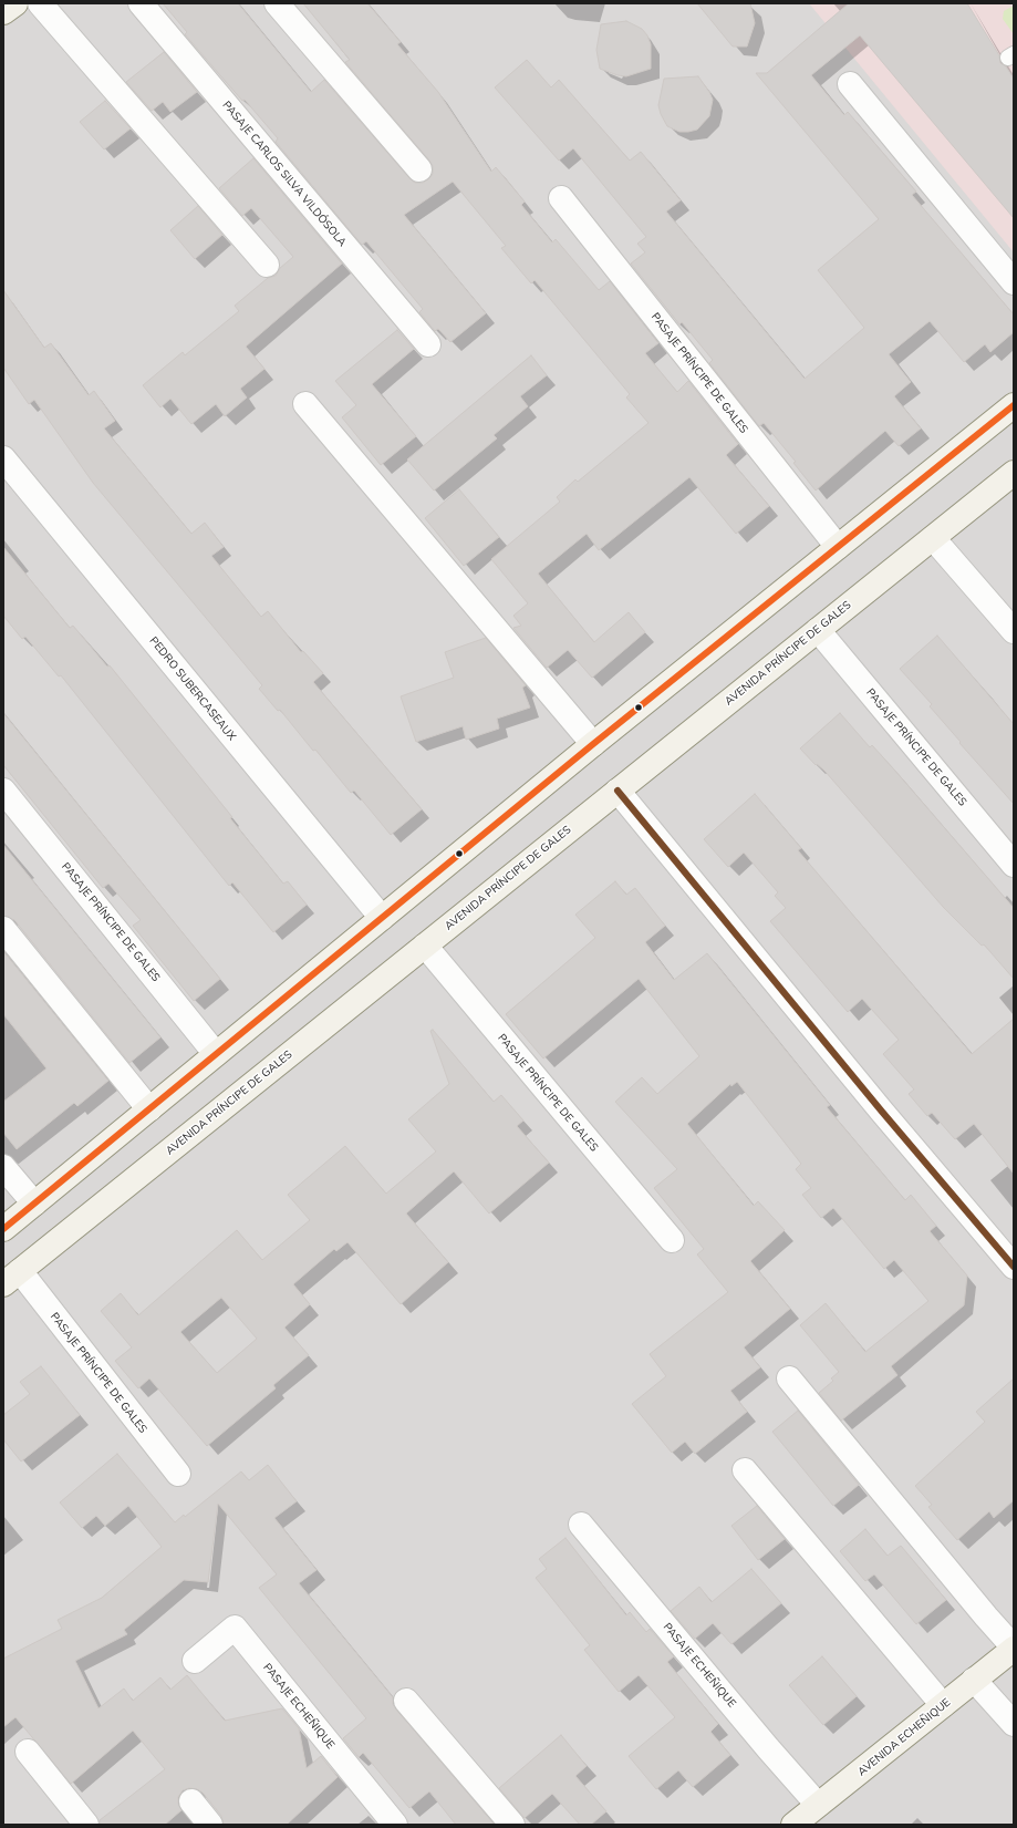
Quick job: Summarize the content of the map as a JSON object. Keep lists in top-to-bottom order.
{
  "streets": {
    "main road": ["AVENIDA PRÍNCIPE DE GALES", "AVENIDA ECHEÑIQUE"],
    "street": [
      "PASAJE CARLOS SILVA VILDÓSOLA",
      "PASAJE PRÍNCIPE DE GALES",
      "PEDRO SUBERCASEAUX",
      "PASAJE ECHEÑIQUE"
    ]
  },
  "crossings": [
    ["PASAJE PRÍNCIPE DE GALES", "AVENIDA PRÍNCIPE DE GALES"],
    ["PASAJE ECHEÑIQUE", "AVENIDA ECHEÑIQUE"]
  ]
}
